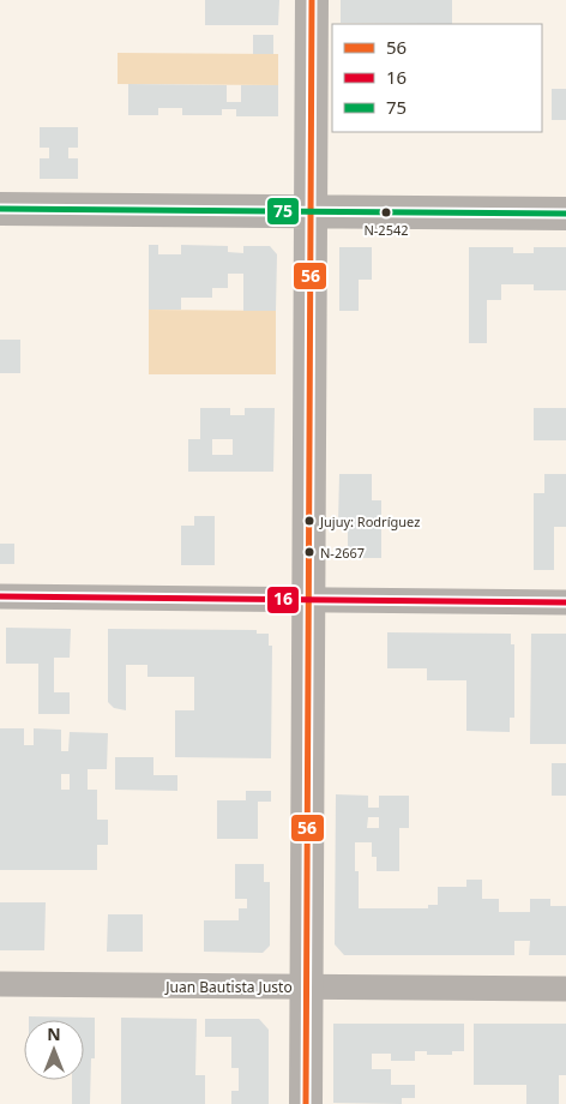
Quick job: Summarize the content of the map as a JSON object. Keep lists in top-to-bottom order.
{
  "streets": {
    "street": ["Juan Bautista Justo"]
  },
  "places": ["N-2542", "Jujuy: Rodríguez", "N-2667"],
  "lines": ["transit line 56", "transit line 75", "transit line 16"],
  "legend": ["56", "16", "75"],
  "north": "top"
}
